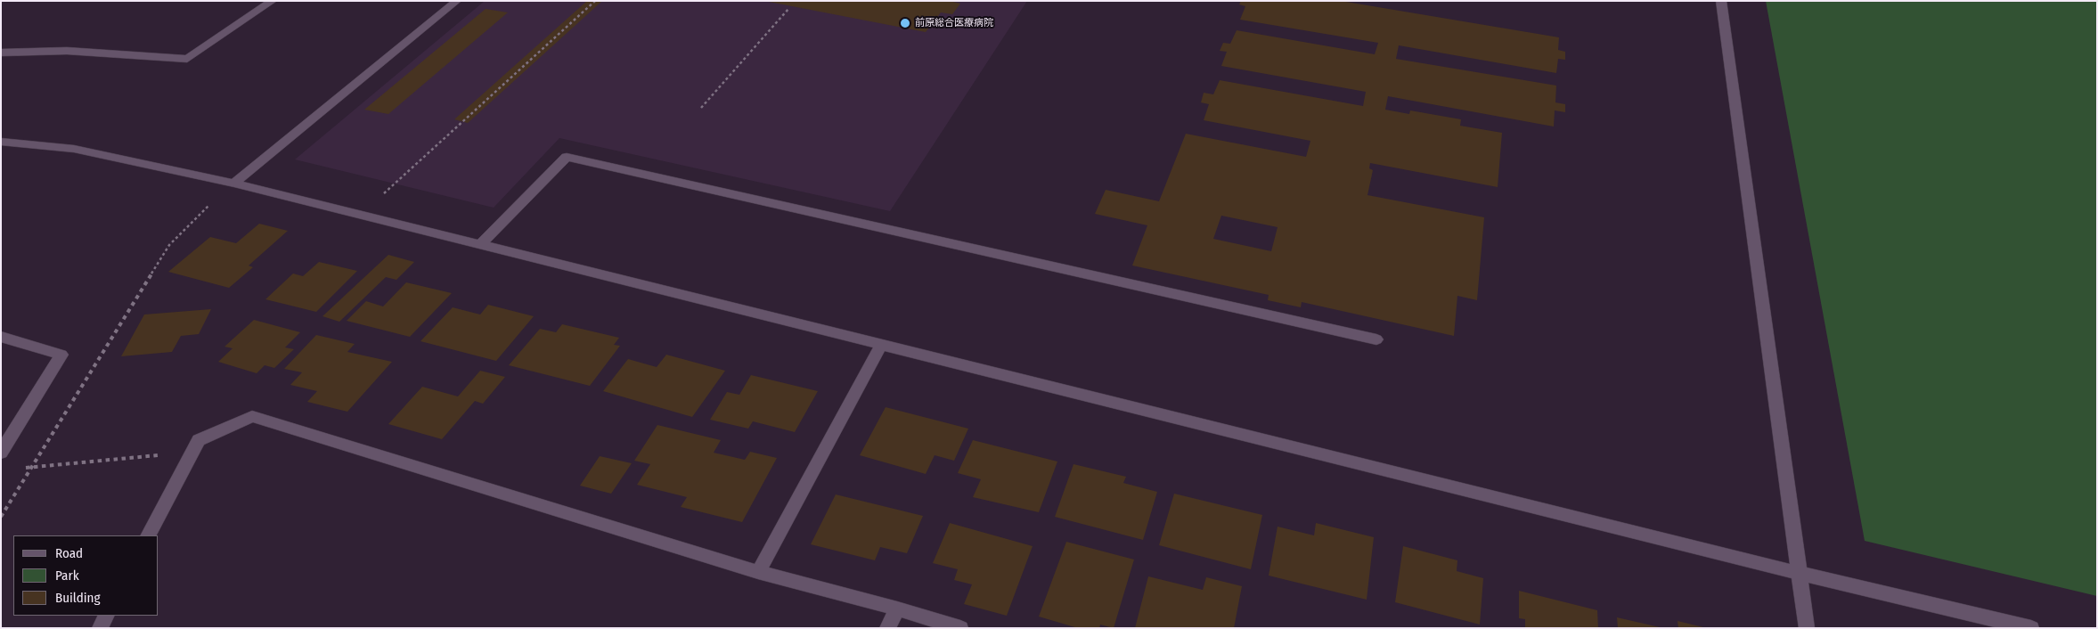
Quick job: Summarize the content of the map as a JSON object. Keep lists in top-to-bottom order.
{
  "places": ["前原総合医療病院"],
  "legend": ["Road", "Park", "Building"]
}
